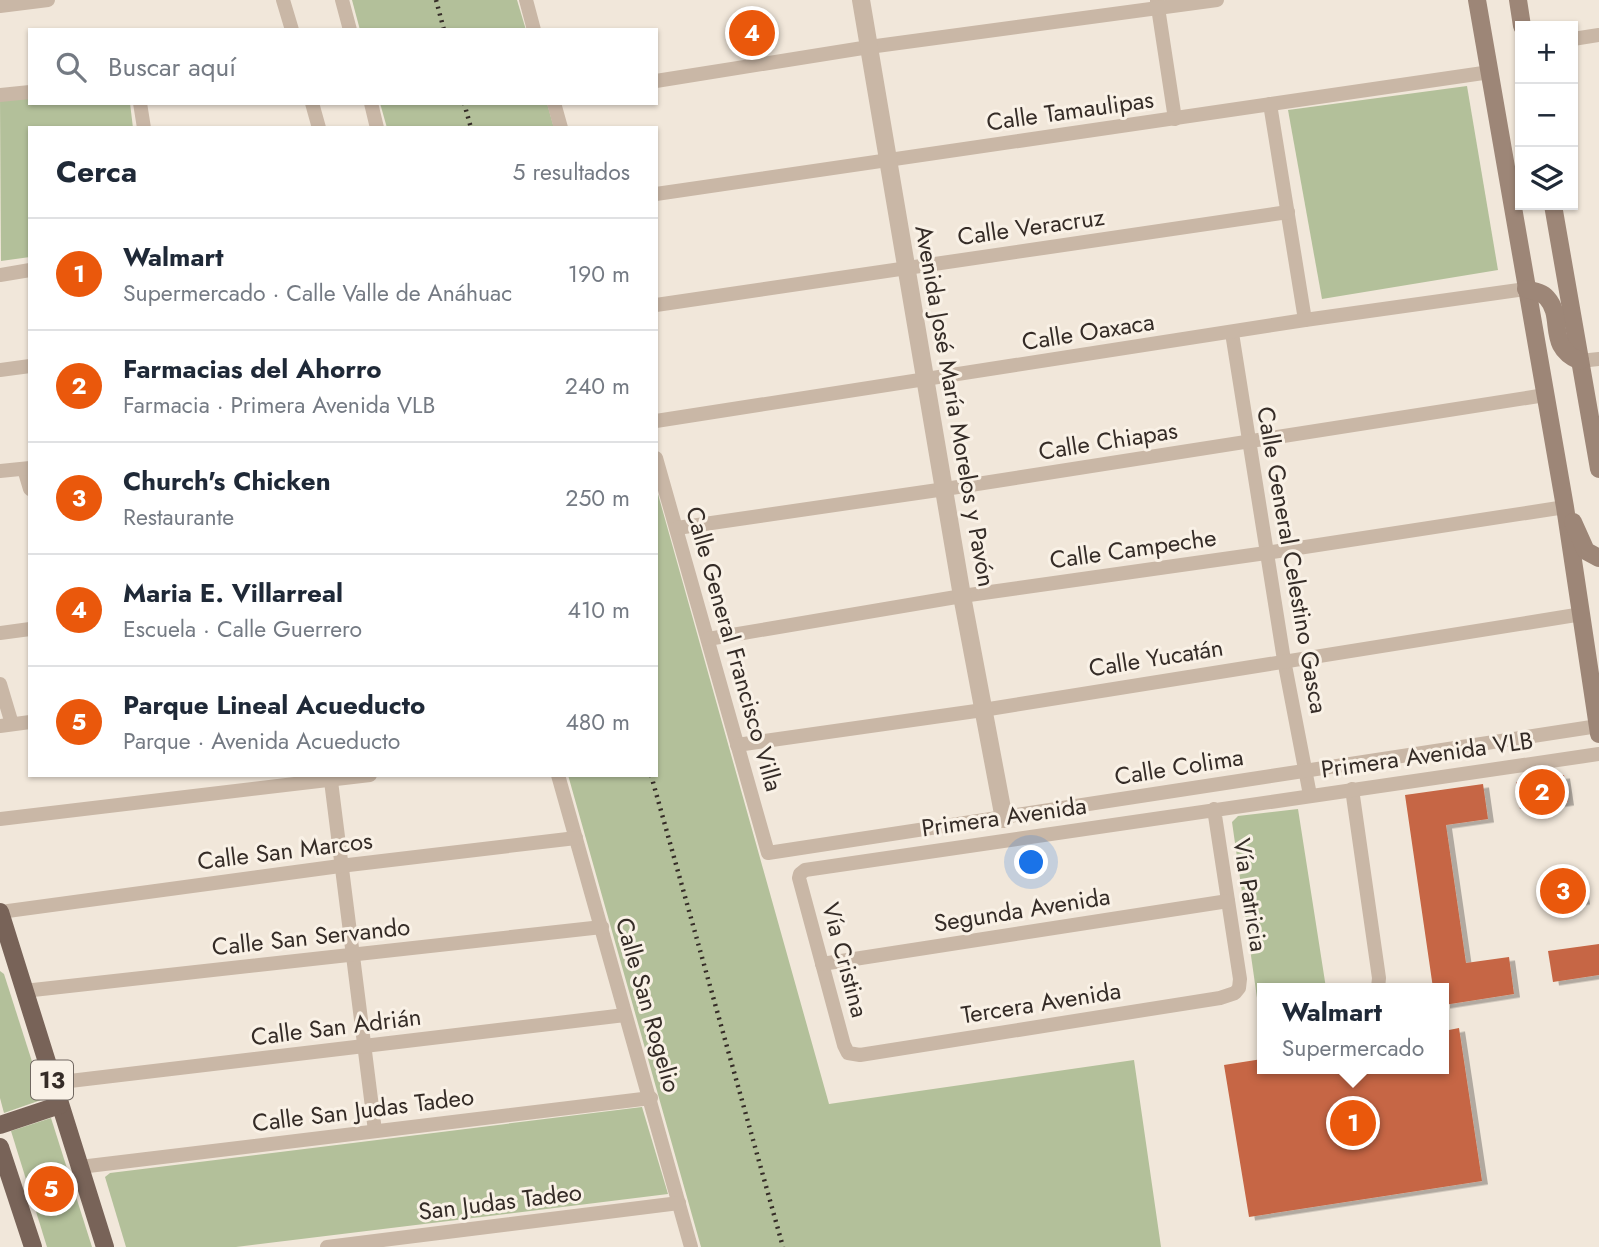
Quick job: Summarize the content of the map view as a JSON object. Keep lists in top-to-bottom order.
{
  "streets": {
    "main road": ["13"],
    "street": [
      "Calle Tamaulipas",
      "Calle Veracruz",
      "Calle Oaxaca",
      "Avenida José María Morelos y Pavón",
      "Calle Chiapas",
      "Calle Campeche",
      "Calle General Celestino Gasca",
      "Calle General Francisco Villa",
      "Calle Yucatán",
      "Primera Avenida VLB",
      "Calle Colima",
      "Primera Avenida",
      "Calle San Marcos",
      "Vía Patricia",
      "Segunda Avenida",
      "Calle San Servando",
      "Vía Cristina",
      "Tercera Avenida",
      "Calle San Rogelio",
      "Calle San Adrián",
      "Calle San Judas Tadeo",
      "San Judas Tadeo"
    ]
  },
  "crossings": [
    ["Calle Tamaulipas", "Avenida José María Morelos y Pavón"],
    ["Calle Veracruz", "Avenida José María Morelos y Pavón"],
    ["Calle Oaxaca", "Avenida José María Morelos y Pavón"],
    ["Calle Oaxaca", "Calle General Celestino Gasca"],
    ["Avenida José María Morelos y Pavón", "Calle Chiapas"],
    ["Avenida José María Morelos y Pavón", "Calle Campeche"],
    ["Avenida José María Morelos y Pavón", "Calle Yucatán"],
    ["Avenida José María Morelos y Pavón", "Calle Colima"],
    ["Calle Chiapas", "Calle General Celestino Gasca"],
    ["Calle Chiapas", "Calle General Francisco Villa"],
    ["Calle Campeche", "Calle General Celestino Gasca"],
    ["Calle Campeche", "Calle General Francisco Villa"],
    ["Calle General Celestino Gasca", "Calle Yucatán"],
    ["Calle General Celestino Gasca", "Primera Avenida VLB"],
    ["Calle General Celestino Gasca", "Calle Colima"],
    ["Calle General Francisco Villa", "Calle Yucatán"],
    ["Calle General Francisco Villa", "Calle Colima"],
    ["Primera Avenida VLB", "Primera Avenida"],
    ["Primera Avenida", "Vía Patricia"],
    ["Primera Avenida", "Vía Cristina"],
    ["Calle San Marcos", "Calle San Rogelio"],
    ["Calle San Marcos", "13"],
    ["Vía Patricia", "Segunda Avenida"],
    ["Vía Patricia", "Tercera Avenida"],
    ["Segunda Avenida", "Vía Cristina"],
    ["Calle San Servando", "Calle San Rogelio"],
    ["Calle San Servando", "13"],
    ["Vía Cristina", "Tercera Avenida"],
    ["Calle San Rogelio", "Calle San Adrián"],
    ["Calle San Rogelio", "Calle San Judas Tadeo"],
    ["Calle San Rogelio", "San Judas Tadeo"],
    ["Calle San Adrián", "13"],
    ["13", "Calle San Judas Tadeo"]
  ],
  "page": {
    "pins": [
      "4",
      "2",
      "3",
      "1",
      "5"
    ],
    "map_buttons": ["+", "−"],
    "search": "Buscar aquí",
    "heading": ["Cerca", "5 resultados"],
    "list": [
      {
        "mark": "1",
        "name": "Walmart",
        "note": "Supermercado · Calle Valle de Anáhuac",
        "value": "190 m"
      },
      {
        "mark": "2",
        "name": "Farmacias del Ahorro",
        "note": "Farmacia · Primera Avenida VLB",
        "value": "240 m"
      },
      {
        "mark": "3",
        "name": "Church's Chicken",
        "note": "Restaurante",
        "value": "250 m"
      },
      {
        "mark": "4",
        "name": "Maria E. Villarreal",
        "note": "Escuela · Calle Guerrero",
        "value": "410 m"
      },
      {
        "mark": "5",
        "name": "Parque Lineal Acueducto",
        "note": "Parque · Avenida Acueducto",
        "value": "480 m"
      }
    ],
    "popup": ["Walmart", "Supermercado"]
  }
}
